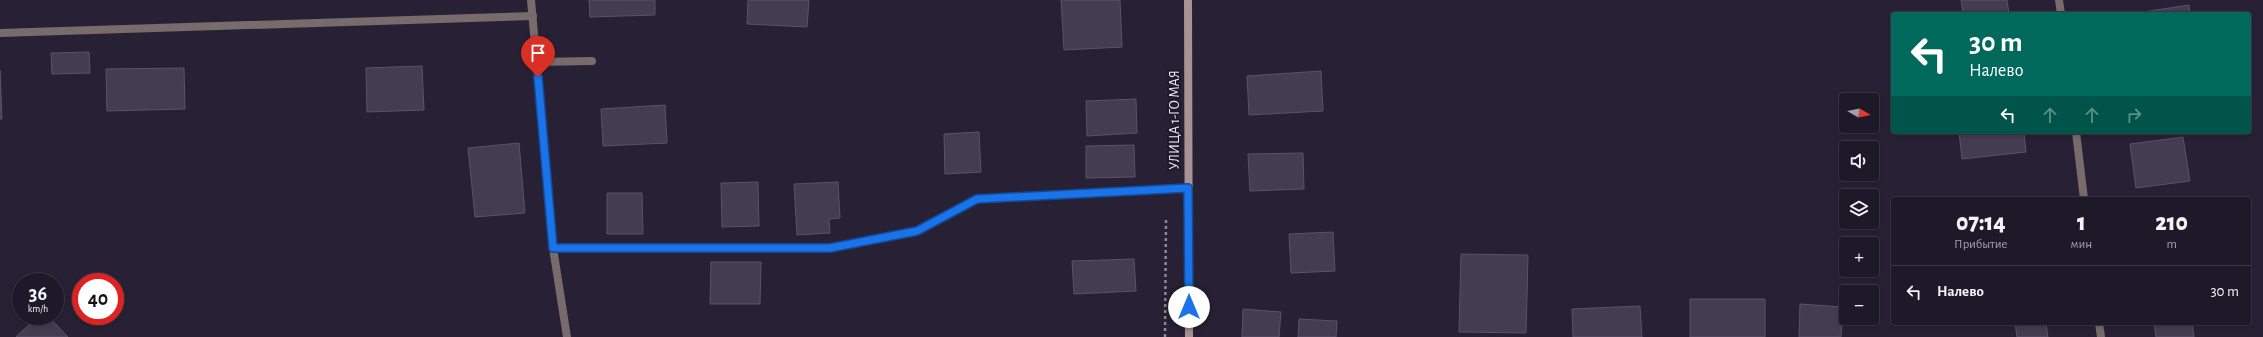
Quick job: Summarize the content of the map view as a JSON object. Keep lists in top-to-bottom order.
{
  "streets": {
    "street": ["УЛИЦА 1-ГО МАЯ"]
  },
  "north": "right",
  "page": {
    "turn": ["30 m", "Налево"],
    "map_buttons": ["+", "−"],
    "eta": [
      "07:14",
      "Прибытие",
      "1",
      "мин",
      "210",
      "m"
    ],
    "list": [
      {
        "name": "Налево",
        "value": "30 m"
      }
    ],
    "speed": "36 km/h",
    "limit": "40"
  }
}
